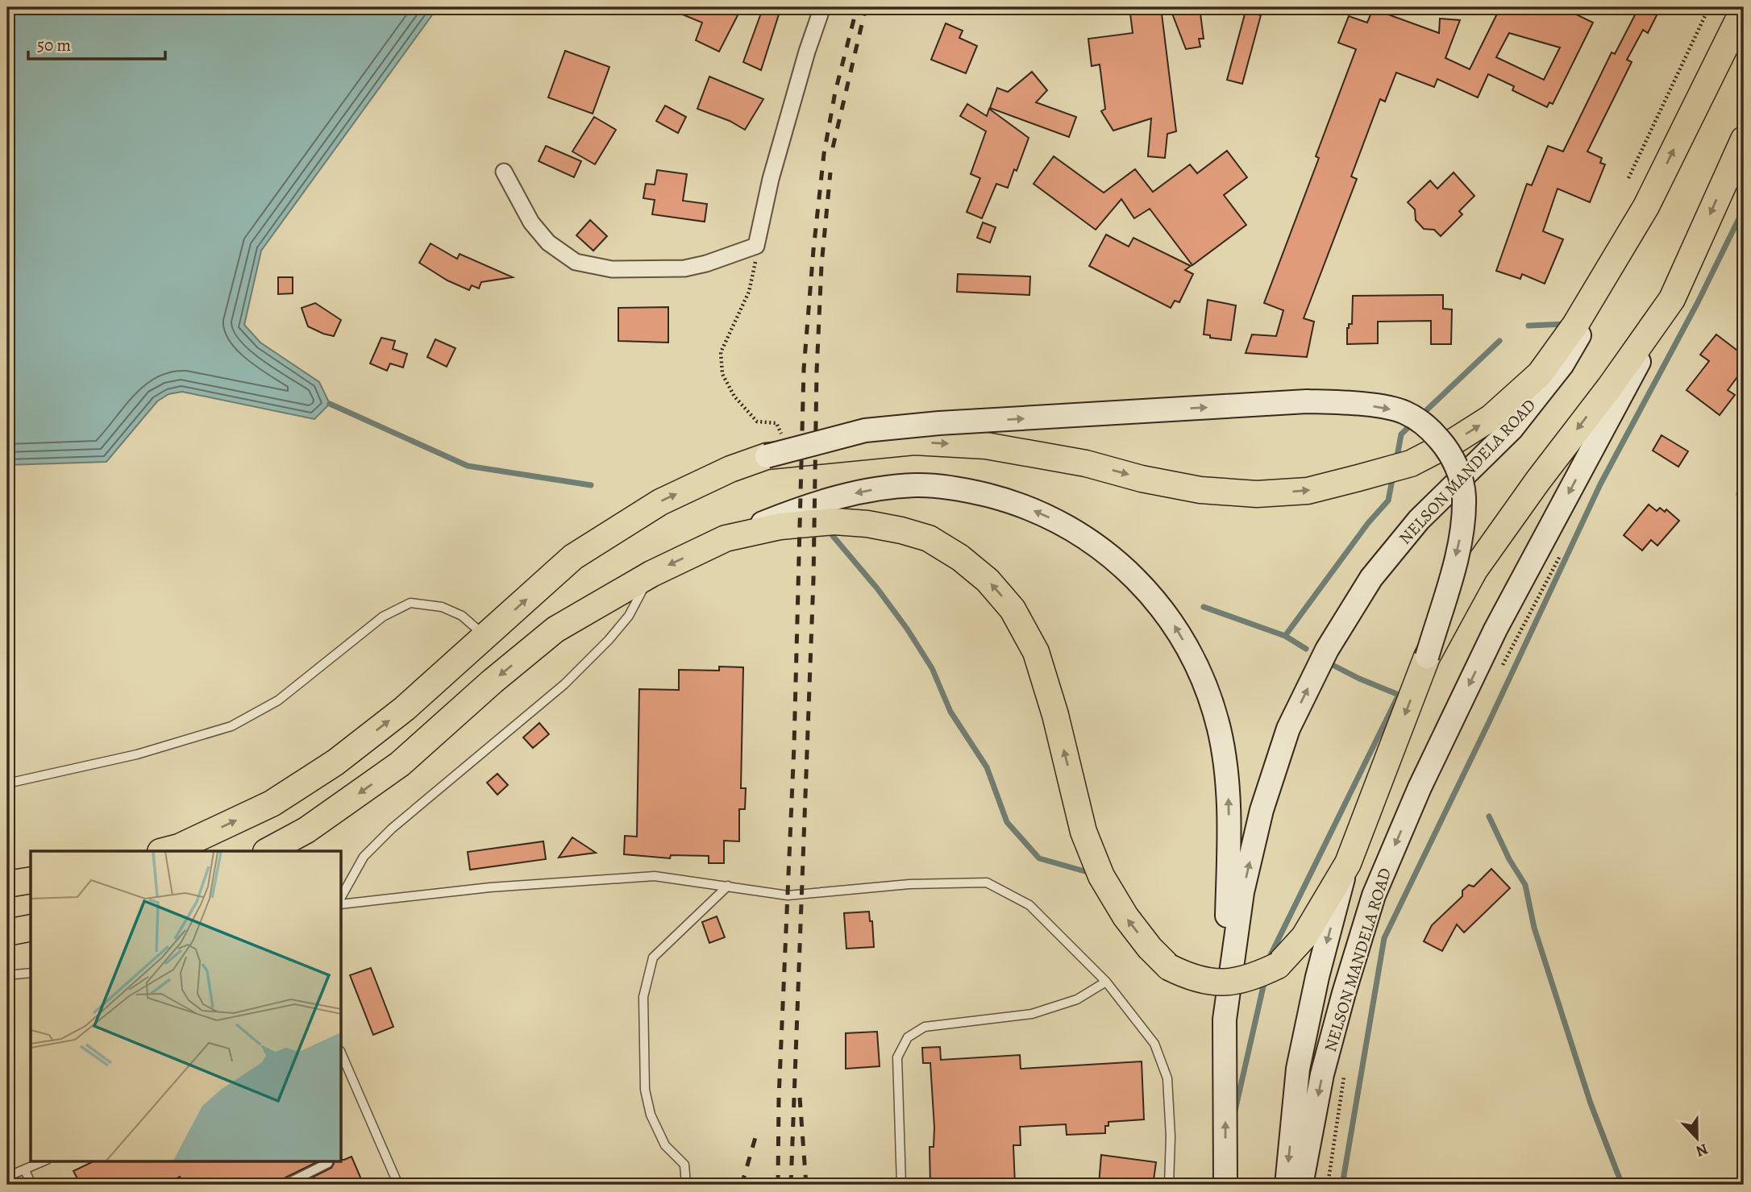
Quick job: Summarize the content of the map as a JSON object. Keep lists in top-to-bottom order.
{
  "streets": {
    "main road": ["NELSON MANDELA ROAD"]
  },
  "scale_bar": "50 m",
  "north": "bottom"
}
